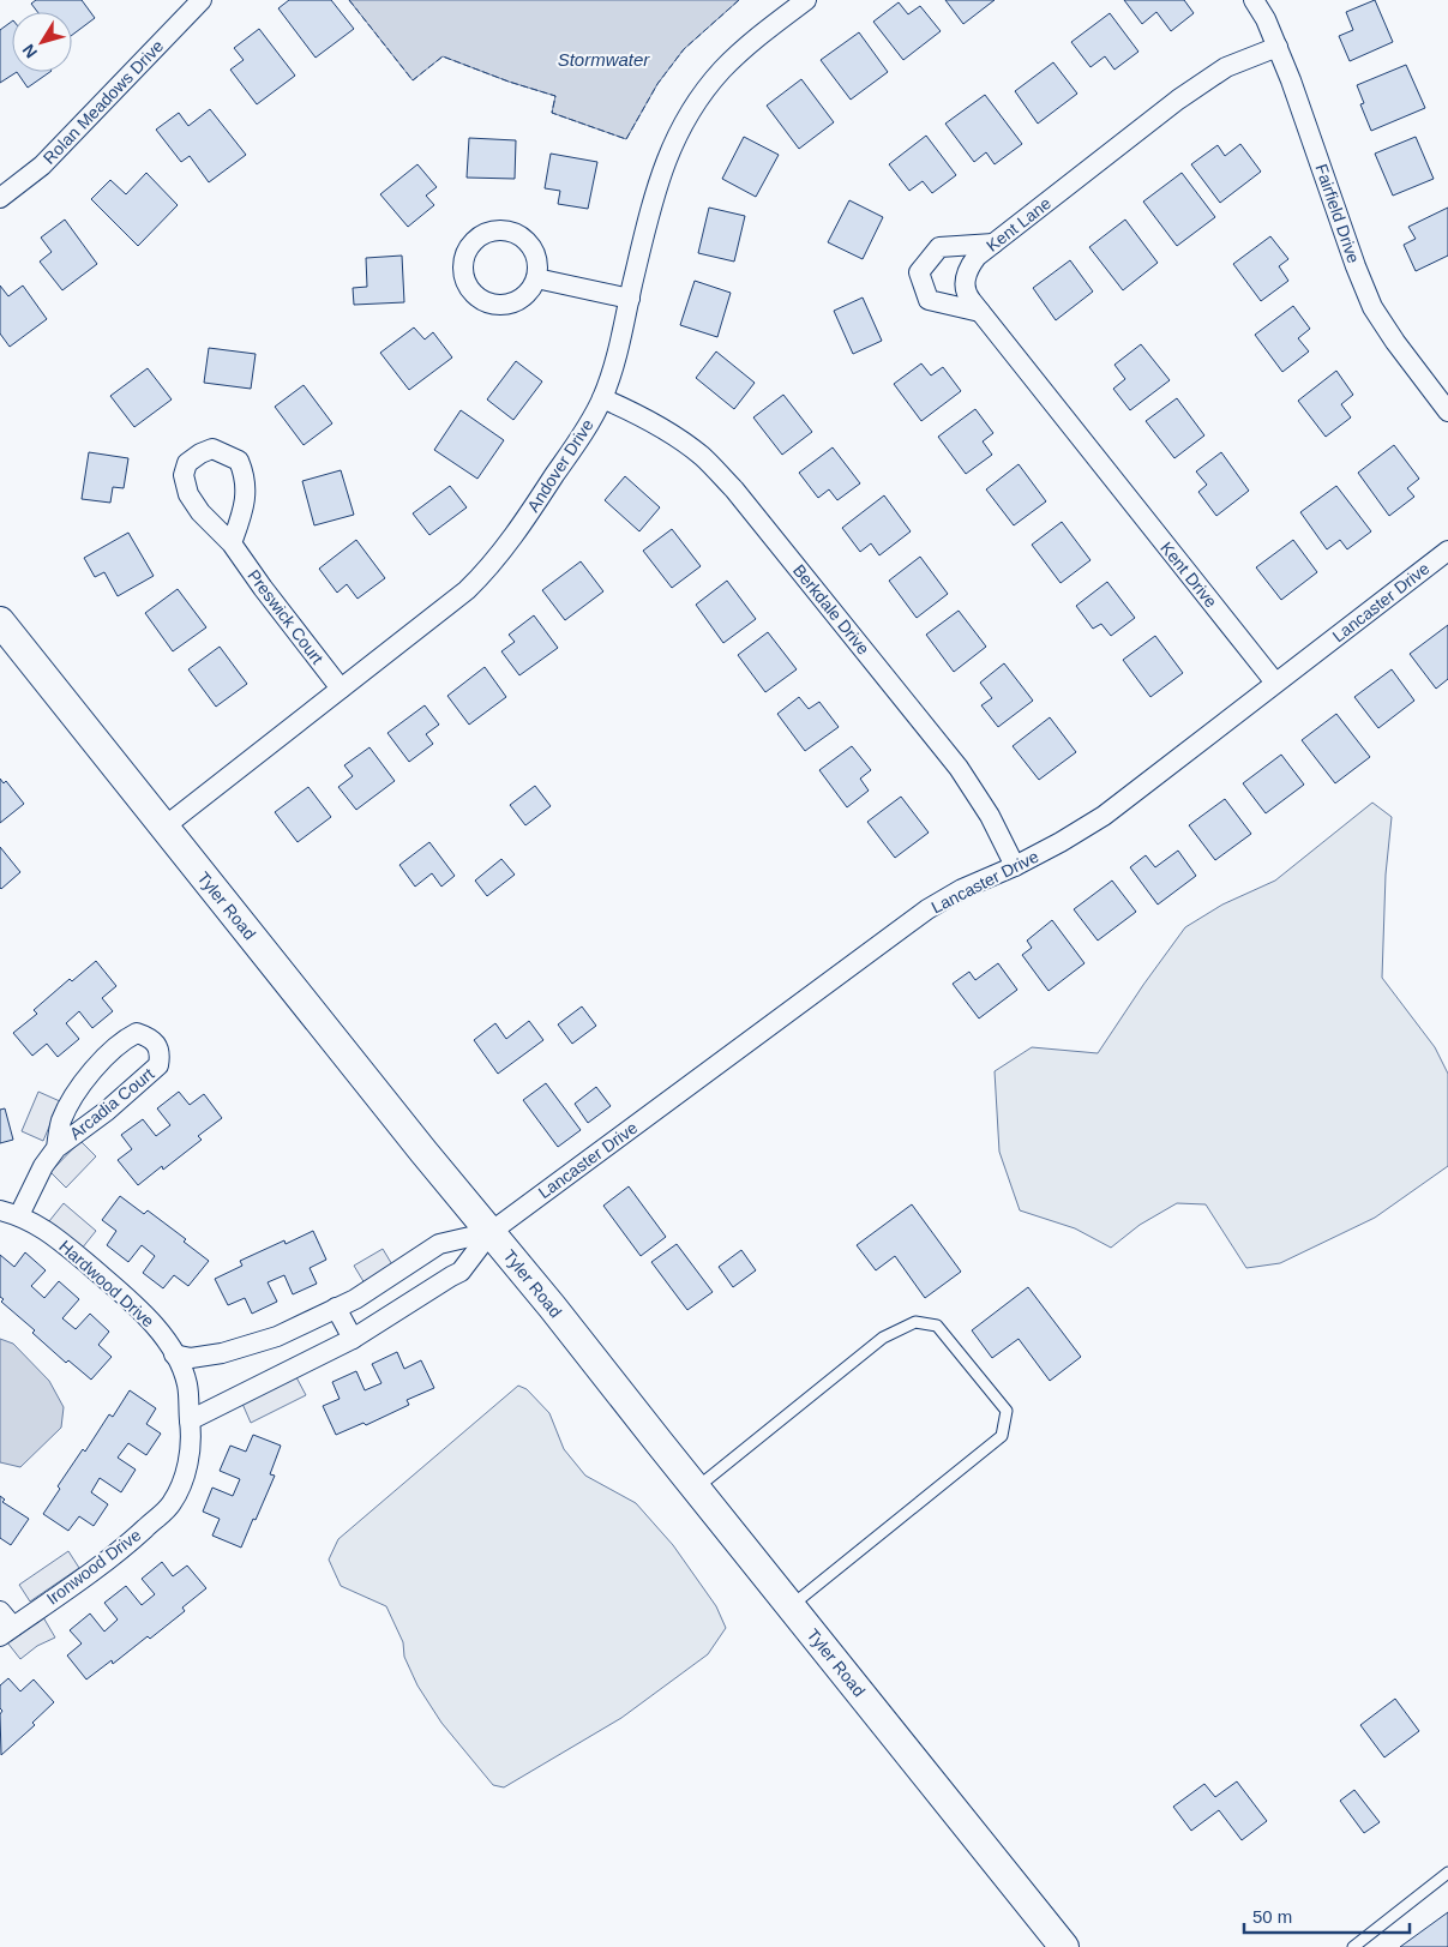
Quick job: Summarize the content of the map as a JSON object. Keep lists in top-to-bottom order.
{
  "streets": {
    "street": [
      "Rolan Meadows Drive",
      "Fairfield Drive",
      "Kent Lane",
      "Andover Drive",
      "Kent Drive",
      "Lancaster Drive",
      "Berkdale Drive",
      "Preswick Court",
      "Tyler Road",
      "Arcadia Court",
      "Hardwood Drive",
      "Ironwood Drive"
    ]
  },
  "crossings": [
    ["Fairfield Drive", "Kent Lane"],
    ["Kent Lane", "Kent Drive"],
    ["Andover Drive", "Berkdale Drive"],
    ["Andover Drive", "Preswick Court"],
    ["Andover Drive", "Tyler Road"],
    ["Kent Drive", "Lancaster Drive"],
    ["Lancaster Drive", "Berkdale Drive"],
    ["Lancaster Drive", "Tyler Road"],
    ["Arcadia Court", "Hardwood Drive"],
    ["Hardwood Drive", "Ironwood Drive"]
  ],
  "water": ["Stormwater"],
  "scale_bar": "50 m",
  "north": "bottom left"
}
